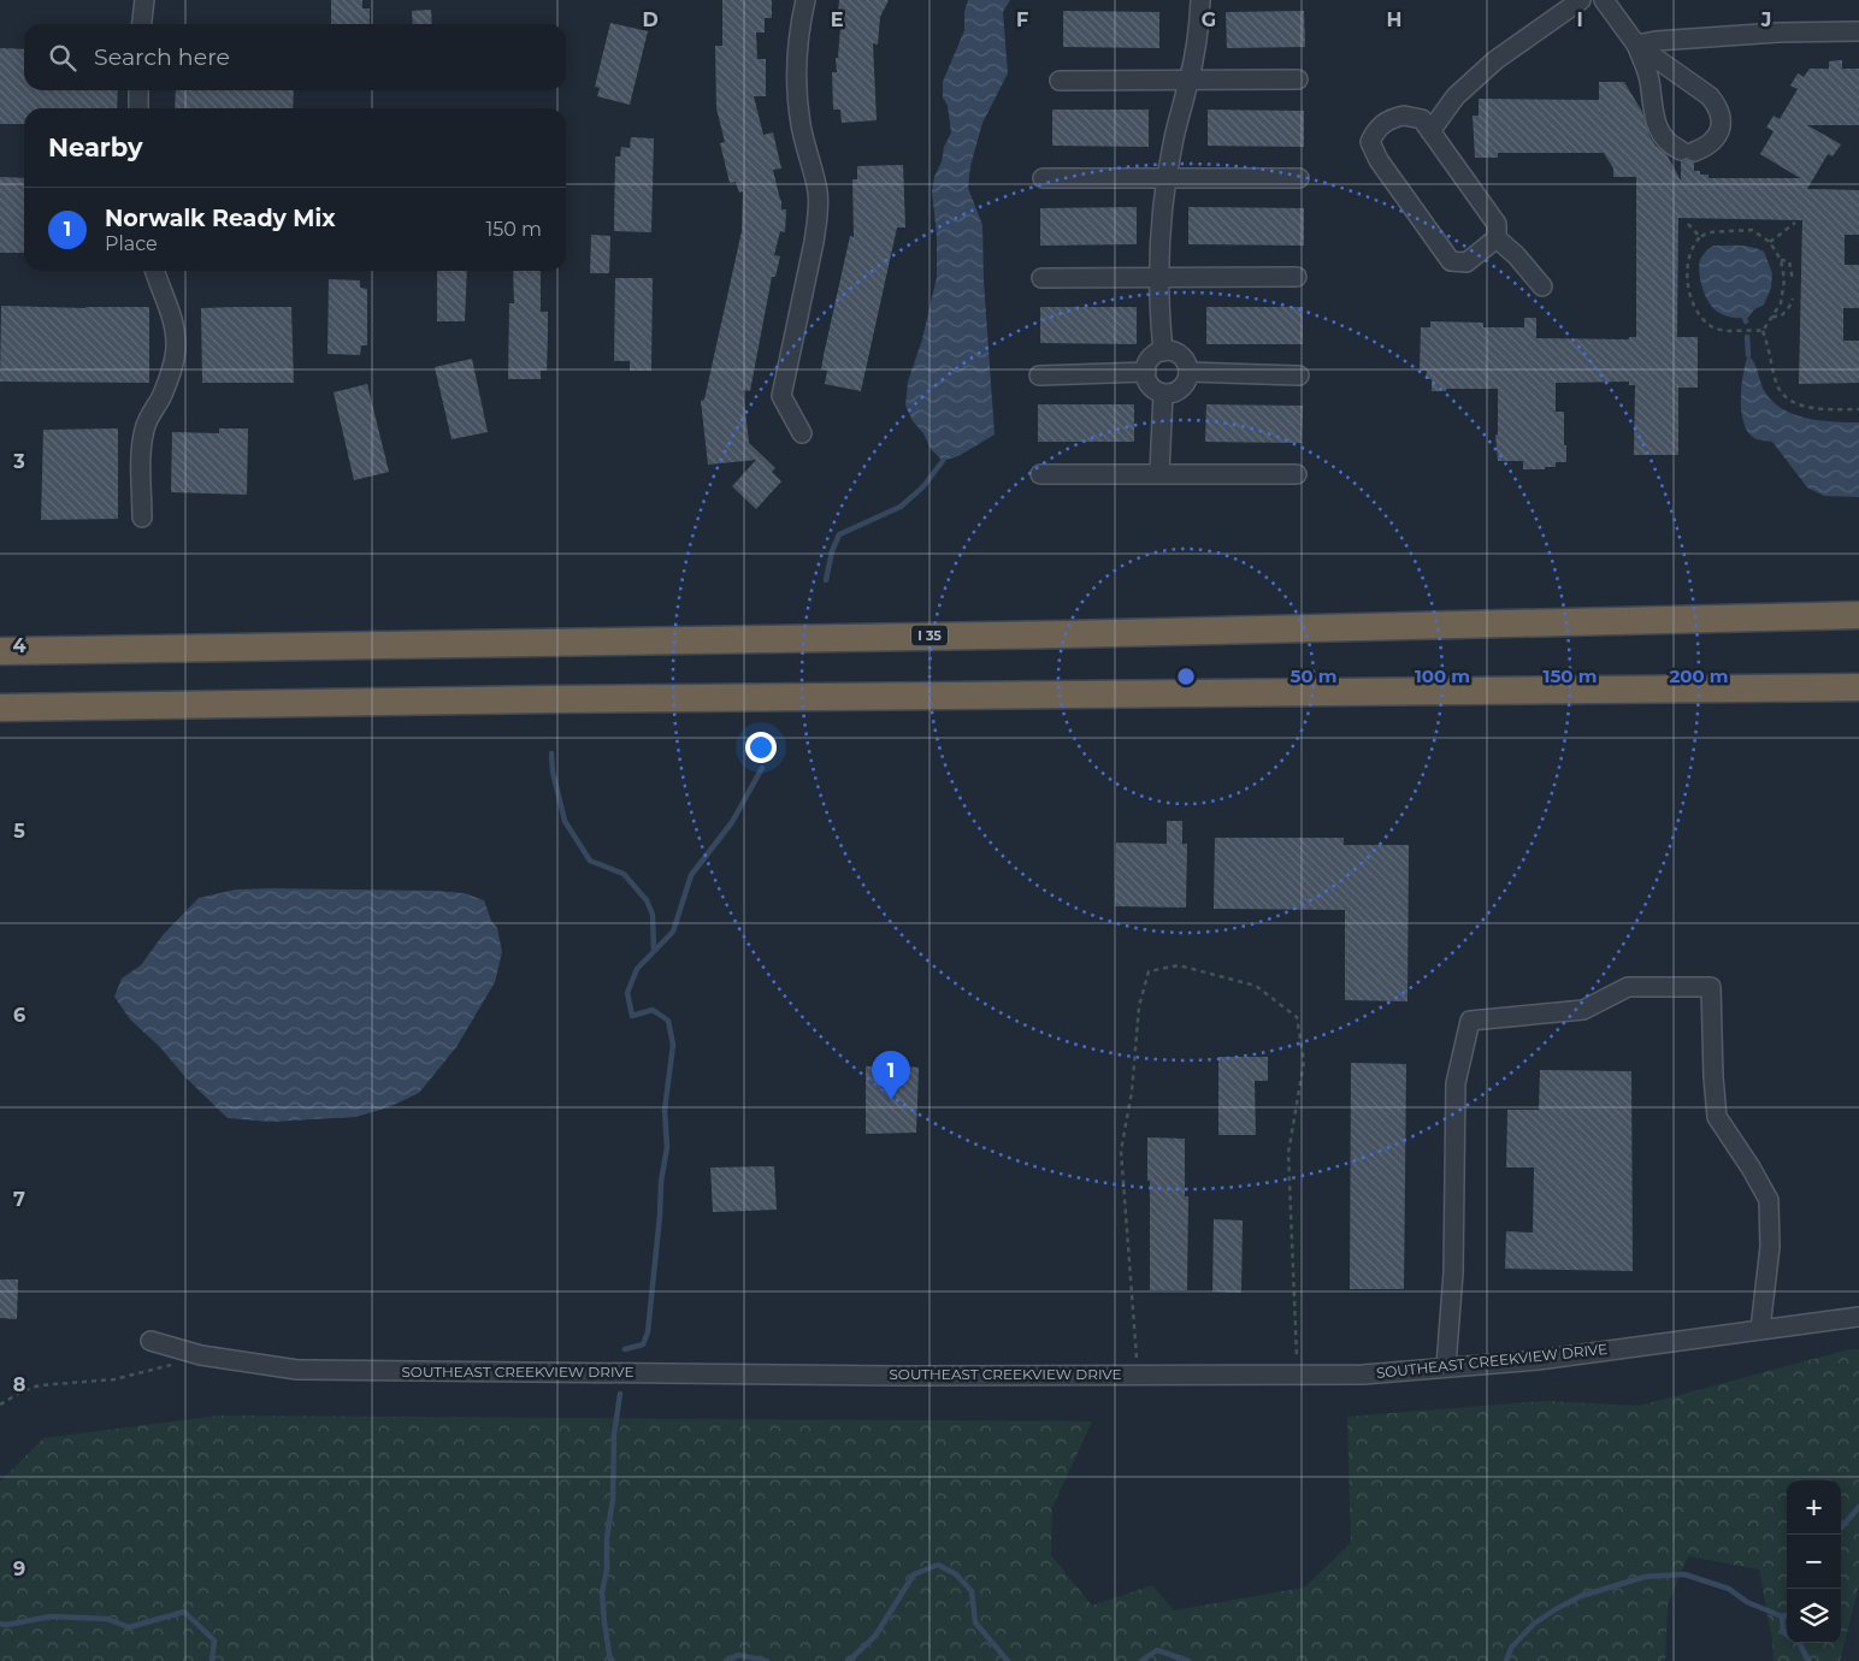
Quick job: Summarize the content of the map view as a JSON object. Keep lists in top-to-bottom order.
{
  "streets": {
    "highway": ["I 35"],
    "street": ["SOUTHEAST CREEKVIEW DRIVE"]
  },
  "page": {
    "search": "Search here",
    "heading": "Nearby",
    "list": [
      {
        "mark": "1",
        "name": "Norwalk Ready Mix",
        "note": "Place",
        "value": "150 m"
      }
    ],
    "pins": "1",
    "map_buttons": ["+", "−"]
  },
  "grid": {
    "columns": [
      "D",
      "E",
      "F",
      "G",
      "H",
      "I",
      "J"
    ],
    "rows": [
      "3",
      "4",
      "5",
      "6",
      "7",
      "8",
      "9"
    ]
  },
  "rings": [
    "50 m",
    "100 m",
    "150 m",
    "200 m"
  ]
}
